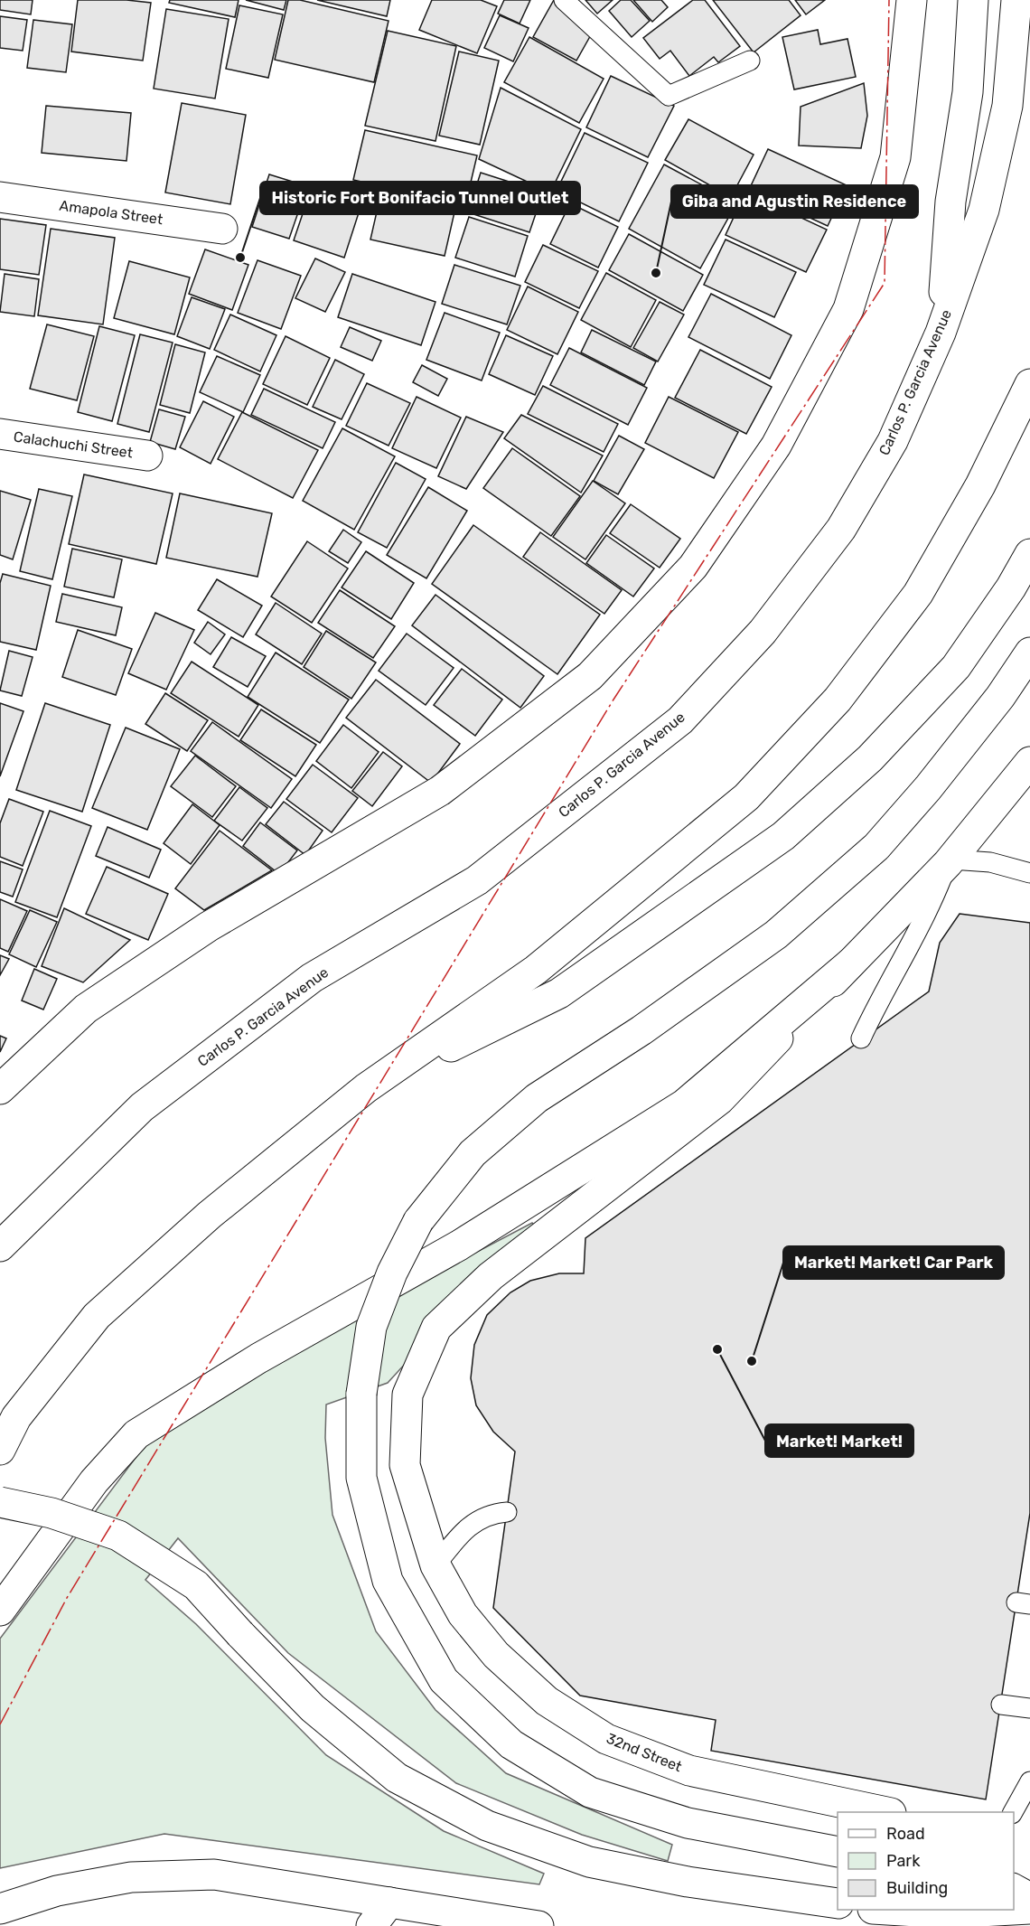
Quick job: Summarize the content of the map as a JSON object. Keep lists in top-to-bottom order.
{
  "streets": {
    "main road": [
      "Amapola Street",
      "Carlos P. Garcia Avenue",
      "Calachuchi Street",
      "32nd Street"
    ]
  },
  "places": [
    "Historic Fort Bonifacio Tunnel Outlet",
    "Giba and Agustin Residence",
    "Market! Market!",
    "Market! Market! Car Park"
  ],
  "legend": ["Road", "Park", "Building"]
}
